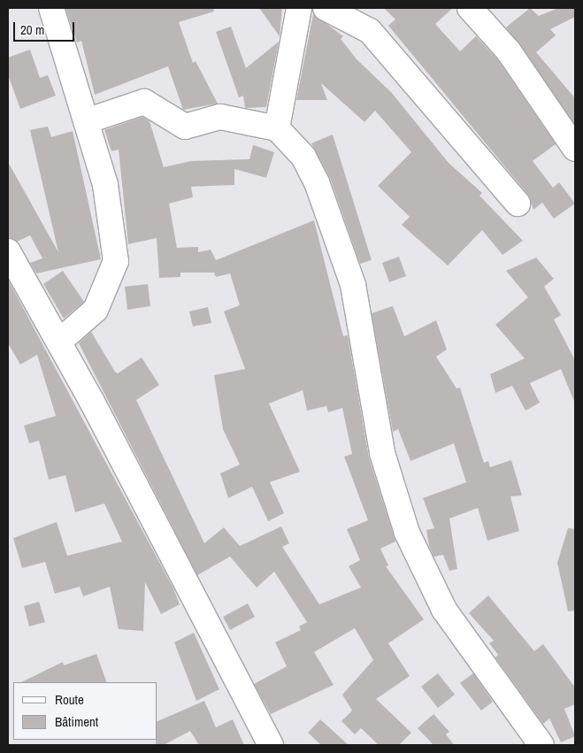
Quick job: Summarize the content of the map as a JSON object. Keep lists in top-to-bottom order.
{
  "legend": ["Route", "Bâtiment"],
  "scale_bar": "20 m"
}
